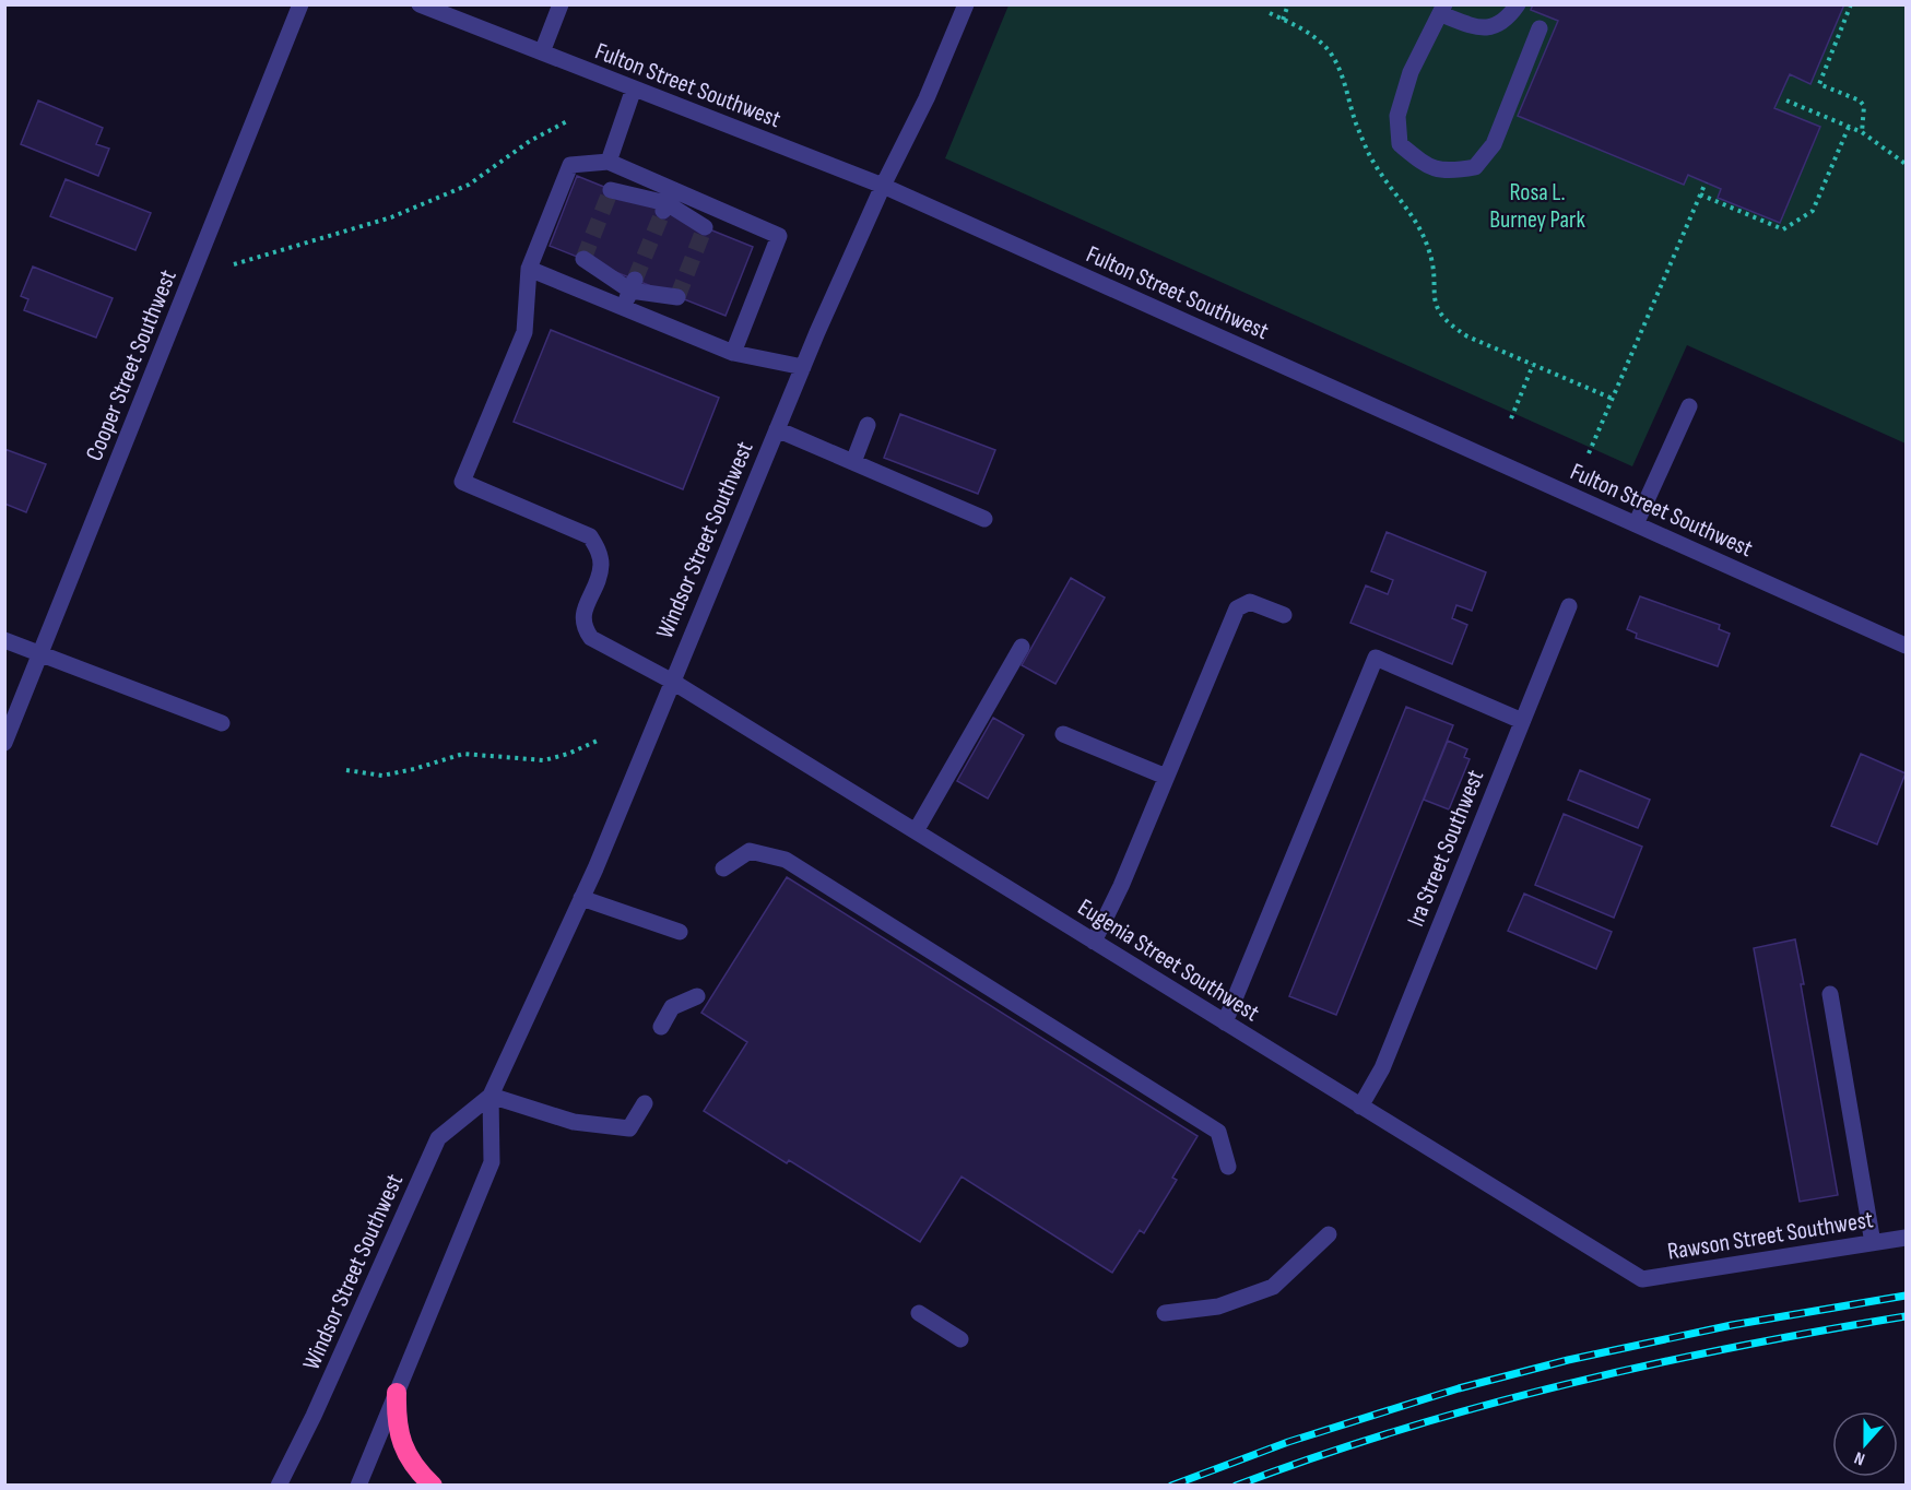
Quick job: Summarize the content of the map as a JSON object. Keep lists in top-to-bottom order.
{
  "streets": {
    "street": [
      "Fulton Street Southwest",
      "Cooper Street Southwest",
      "Windsor Street Southwest",
      "Ira Street Southwest",
      "Eugenia Street Southwest",
      "Rawson Street Southwest"
    ]
  },
  "crossings": [
    ["Fulton Street Southwest", "Windsor Street Southwest"],
    ["Windsor Street Southwest", "Eugenia Street Southwest"],
    ["Ira Street Southwest", "Eugenia Street Southwest"],
    ["Eugenia Street Southwest", "Rawson Street Southwest"]
  ],
  "parks": ["Rosa L. Burney Park"],
  "north": "bottom"
}
